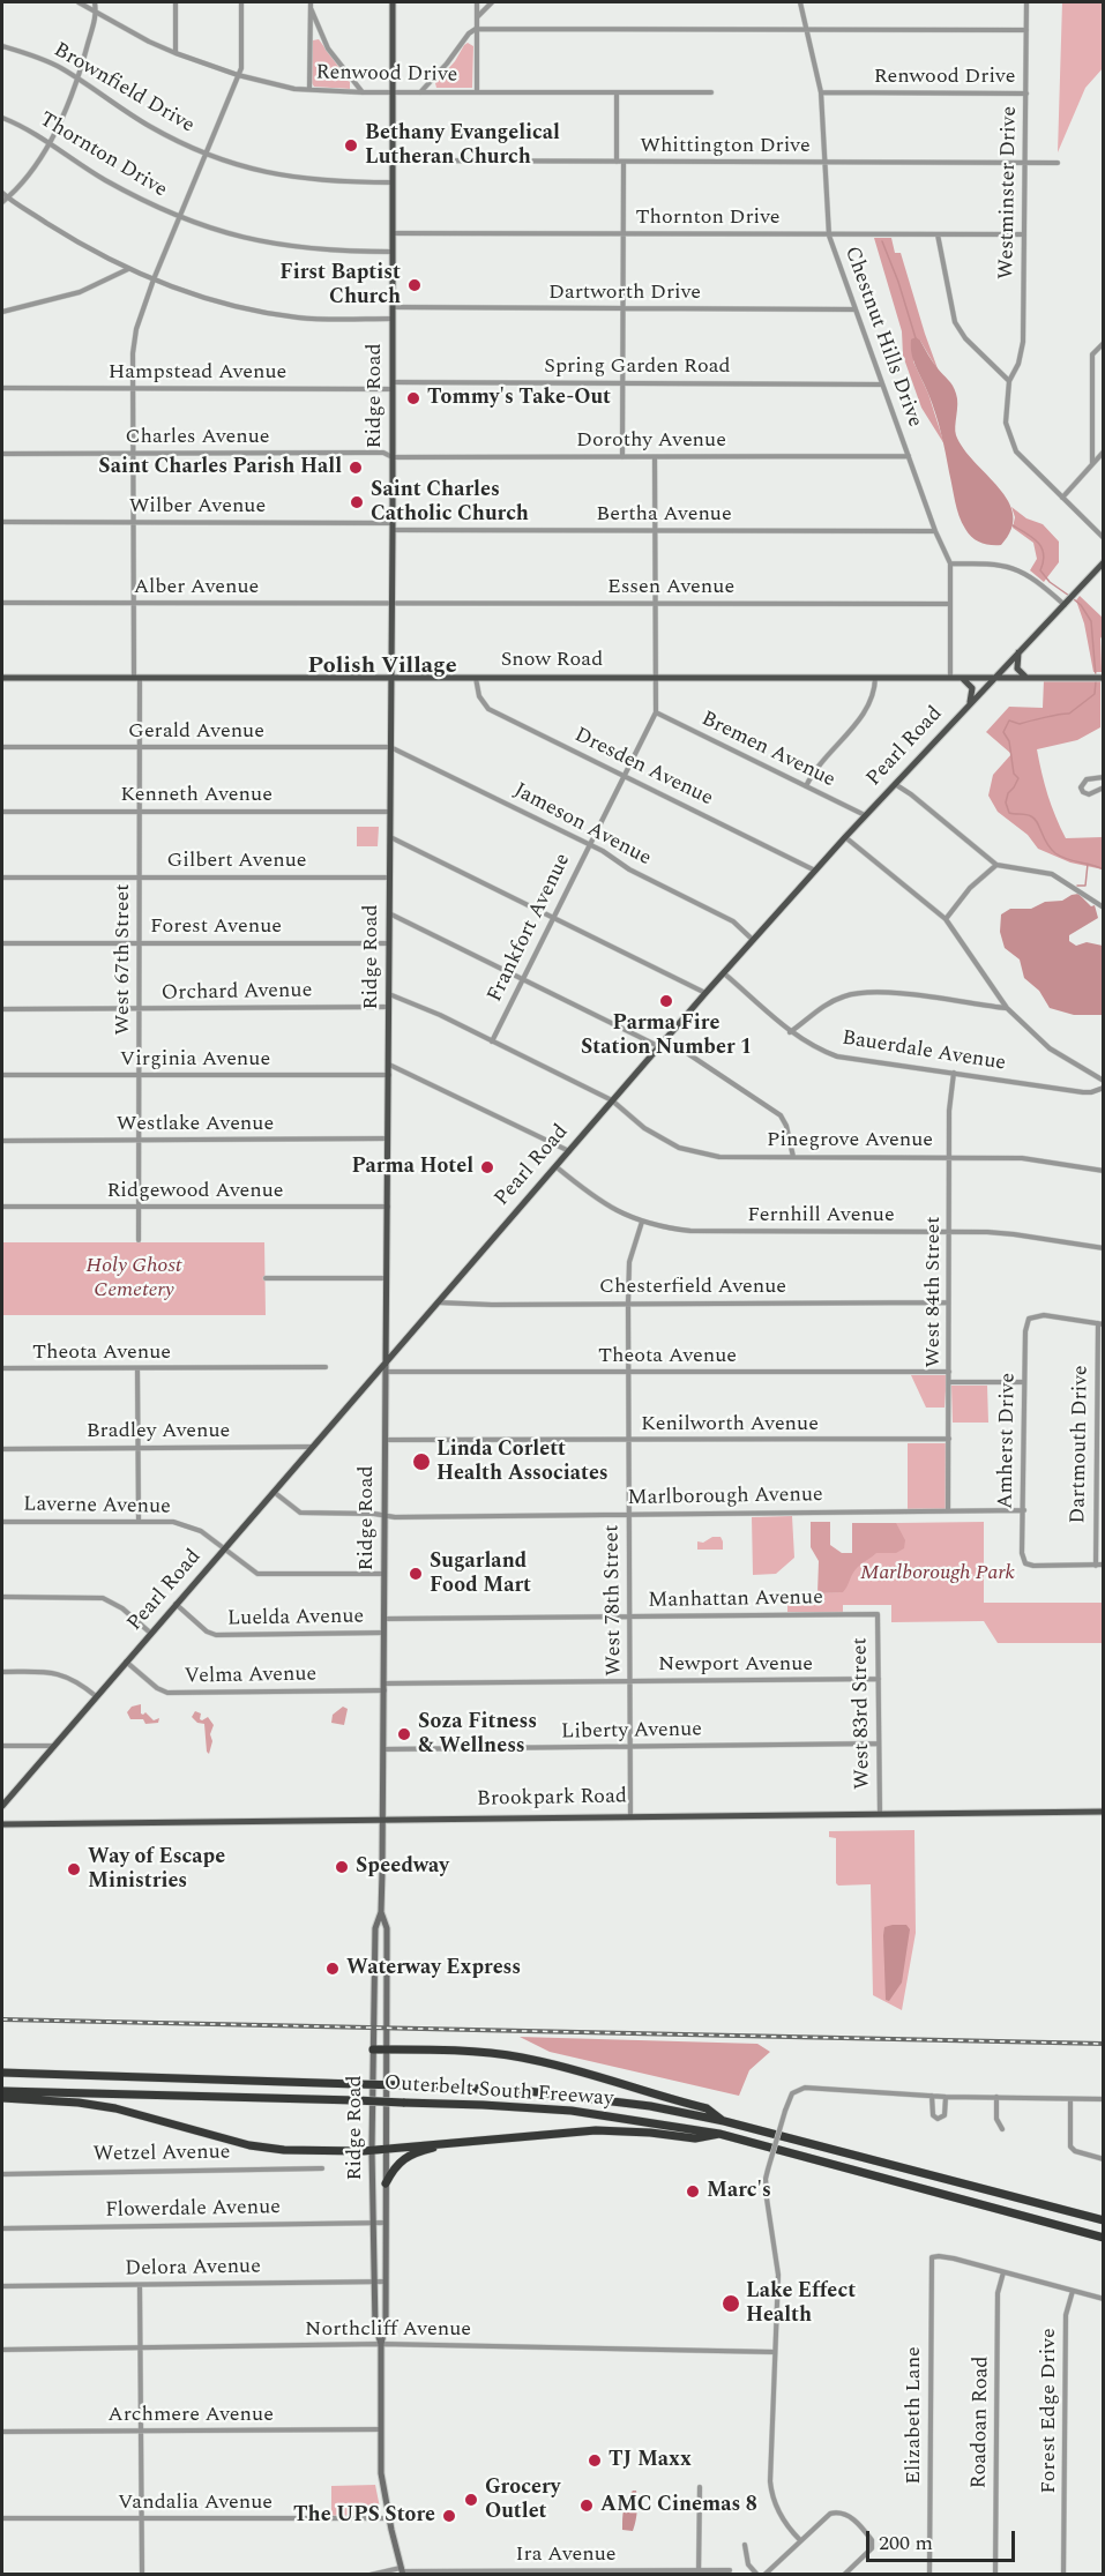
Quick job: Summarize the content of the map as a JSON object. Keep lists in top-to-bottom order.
{
  "streets": {
    "highway": ["Outerbelt South Freeway"],
    "main road": [
      "Ridge Road",
      "Snow Road",
      "Pearl Road",
      "Brookpark Road"
    ],
    "street": [
      "Renwood Drive",
      "Brownfield Drive",
      "Whittington Drive",
      "Thornton Drive",
      "Westminster Drive",
      "Dartworth Drive",
      "Chestnut Hills Drive",
      "Spring Garden Road",
      "Hampstead Avenue",
      "Charles Avenue",
      "Dorothy Avenue",
      "Wilber Avenue",
      "Bertha Avenue",
      "Alber Avenue",
      "Essen Avenue",
      "Gerald Avenue",
      "Bremen Avenue",
      "Dresden Avenue",
      "Kenneth Avenue",
      "Jameson Avenue",
      "Gilbert Avenue",
      "Forest Avenue",
      "Frankfort Avenue",
      "West 67th Street",
      "Orchard Avenue",
      "Bauerdale Avenue",
      "Virginia Avenue",
      "Westlake Avenue",
      "Pinegrove Avenue",
      "Ridgewood Avenue",
      "Fernhill Avenue",
      "Chesterfield Avenue",
      "West 84th Street",
      "Theota Avenue",
      "Kenilworth Avenue",
      "Bradley Avenue",
      "Amherst Drive",
      "Dartmouth Drive",
      "Marlborough Avenue",
      "Laverne Avenue",
      "West 78th Street",
      "Manhattan Avenue",
      "Luelda Avenue",
      "Newport Avenue",
      "Velma Avenue",
      "West 83rd Street",
      "Liberty Avenue",
      "Wetzel Avenue",
      "Flowerdale Avenue",
      "Delora Avenue",
      "Northcliff Avenue",
      "Forest Edge Drive",
      "Archmere Avenue",
      "Elizabeth Lane",
      "Roadoan Road",
      "Vandalia Avenue",
      "Ira Avenue"
    ]
  },
  "crossings": [
    ["Renwood Drive", "Westminster Drive"],
    ["Renwood Drive", "Chestnut Hills Drive"],
    ["Renwood Drive", "Ridge Road"],
    ["Renwood Drive", "West 67th Street"],
    ["Brownfield Drive", "Ridge Road"],
    ["Brownfield Drive", "West 67th Street"],
    ["Whittington Drive", "Westminster Drive"],
    ["Whittington Drive", "Chestnut Hills Drive"],
    ["Whittington Drive", "Ridge Road"],
    ["Thornton Drive", "Westminster Drive"],
    ["Thornton Drive", "Chestnut Hills Drive"],
    ["Thornton Drive", "Ridge Road"],
    ["Thornton Drive", "West 67th Street"],
    ["Dartworth Drive", "Chestnut Hills Drive"],
    ["Dartworth Drive", "Ridge Road"],
    ["Chestnut Hills Drive", "Spring Garden Road"],
    ["Chestnut Hills Drive", "Dorothy Avenue"],
    ["Chestnut Hills Drive", "Bertha Avenue"],
    ["Chestnut Hills Drive", "Essen Avenue"],
    ["Chestnut Hills Drive", "Snow Road"],
    ["Spring Garden Road", "Hampstead Avenue"],
    ["Spring Garden Road", "Ridge Road"],
    ["Hampstead Avenue", "Ridge Road"],
    ["Hampstead Avenue", "West 67th Street"],
    ["Ridge Road", "Charles Avenue"],
    ["Ridge Road", "Dorothy Avenue"],
    ["Ridge Road", "Wilber Avenue"],
    ["Ridge Road", "Bertha Avenue"],
    ["Ridge Road", "Alber Avenue"],
    ["Ridge Road", "Essen Avenue"],
    ["Ridge Road", "Snow Road"],
    ["Ridge Road", "Gerald Avenue"],
    ["Ridge Road", "Pearl Road"],
    ["Ridge Road", "Kenneth Avenue"],
    ["Ridge Road", "Jameson Avenue"],
    ["Ridge Road", "Gilbert Avenue"],
    ["Ridge Road", "Forest Avenue"],
    ["Ridge Road", "Orchard Avenue"],
    ["Ridge Road", "Virginia Avenue"],
    ["Ridge Road", "Westlake Avenue"],
    ["Ridge Road", "Pinegrove Avenue"],
    ["Ridge Road", "Ridgewood Avenue"],
    ["Ridge Road", "Theota Avenue"],
    ["Ridge Road", "Kenilworth Avenue"],
    ["Ridge Road", "Marlborough Avenue"],
    ["Ridge Road", "Laverne Avenue"],
    ["Ridge Road", "Manhattan Avenue"],
    ["Ridge Road", "Luelda Avenue"],
    ["Ridge Road", "Newport Avenue"],
    ["Ridge Road", "Velma Avenue"],
    ["Ridge Road", "Liberty Avenue"],
    ["Ridge Road", "Brookpark Road"],
    ["Ridge Road", "Flowerdale Avenue"],
    ["Ridge Road", "Delora Avenue"],
    ["Ridge Road", "Northcliff Avenue"],
    ["Ridge Road", "Archmere Avenue"],
    ["Ridge Road", "Vandalia Avenue"],
    ["Ridge Road", "Ira Avenue"],
    ["Charles Avenue", "Dorothy Avenue"],
    ["Charles Avenue", "West 67th Street"],
    ["Dorothy Avenue", "Frankfort Avenue"],
    ["Wilber Avenue", "Bertha Avenue"],
    ["Wilber Avenue", "West 67th Street"],
    ["Bertha Avenue", "Frankfort Avenue"],
    ["Alber Avenue", "Essen Avenue"],
    ["Alber Avenue", "West 67th Street"],
    ["Essen Avenue", "Frankfort Avenue"],
    ["Snow Road", "Pearl Road"],
    ["Snow Road", "Dresden Avenue"],
    ["Snow Road", "Frankfort Avenue"],
    ["Snow Road", "West 67th Street"],
    ["Gerald Avenue", "Jameson Avenue"],
    ["Gerald Avenue", "West 67th Street"],
    ["Pearl Road", "Bremen Avenue"],
    ["Pearl Road", "Dresden Avenue"],
    ["Pearl Road", "Jameson Avenue"],
    ["Pearl Road", "Bauerdale Avenue"],
    ["Pearl Road", "Pinegrove Avenue"],
    ["Pearl Road", "Fernhill Avenue"],
    ["Pearl Road", "Chesterfield Avenue"],
    ["Pearl Road", "Bradley Avenue"],
    ["Pearl Road", "Marlborough Avenue"],
    ["Pearl Road", "Laverne Avenue"],
    ["Pearl Road", "Luelda Avenue"],
    ["Pearl Road", "Velma Avenue"],
    ["Bremen Avenue", "Frankfort Avenue"],
    ["Dresden Avenue", "Frankfort Avenue"],
    ["Kenneth Avenue", "West 67th Street"],
    ["Jameson Avenue", "Frankfort Avenue"],
    ["Gilbert Avenue", "West 67th Street"],
    ["Forest Avenue", "West 67th Street"],
    ["Frankfort Avenue", "Pinegrove Avenue"],
    ["West 67th Street", "Orchard Avenue"],
    ["West 67th Street", "Virginia Avenue"],
    ["West 67th Street", "Westlake Avenue"],
    ["West 67th Street", "Ridgewood Avenue"],
    ["Bauerdale Avenue", "West 84th Street"],
    ["Pinegrove Avenue", "West 84th Street"],
    ["Fernhill Avenue", "West 84th Street"],
    ["Fernhill Avenue", "West 78th Street"],
    ["Chesterfield Avenue", "West 84th Street"],
    ["Chesterfield Avenue", "West 78th Street"],
    ["West 84th Street", "Theota Avenue"],
    ["West 84th Street", "Kenilworth Avenue"],
    ["West 84th Street", "Marlborough Avenue"],
    ["Theota Avenue", "West 78th Street"],
    ["Kenilworth Avenue", "West 78th Street"],
    ["Amherst Drive", "Dartmouth Drive"],
    ["Amherst Drive", "Marlborough Avenue"],
    ["Marlborough Avenue", "West 78th Street"],
    ["West 78th Street", "Manhattan Avenue"],
    ["West 78th Street", "Newport Avenue"],
    ["West 78th Street", "Liberty Avenue"],
    ["West 78th Street", "Brookpark Road"],
    ["Manhattan Avenue", "West 83rd Street"],
    ["Newport Avenue", "Velma Avenue"],
    ["Newport Avenue", "West 83rd Street"],
    ["West 83rd Street", "Liberty Avenue"],
    ["West 83rd Street", "Brookpark Road"],
    ["Elizabeth Lane", "Roadoan Road"]
  ],
  "districts": ["Polish Village"],
  "parks": ["Holy Ghost Cemetery", "Marlborough Park"],
  "places": [
    "Bethany Evangelical Lutheran Church",
    "First Baptist Church",
    "Tommy's Take-Out",
    "Saint Charles Parish Hall",
    "Saint Charles Catholic Church",
    "Parma Fire Station Number 1",
    "Parma Hotel",
    "Linda Corlett Health Associates",
    "Sugarland Food Mart",
    "Soza Fitness & Wellness",
    "Speedway",
    "Way of Escape Ministries",
    "Waterway Express",
    "Marc's",
    "Lake Effect Health",
    "TJ Maxx",
    "Grocery Outlet",
    "AMC Cinemas 8",
    "The UPS Store"
  ],
  "scale_bar": "200 m"
}
